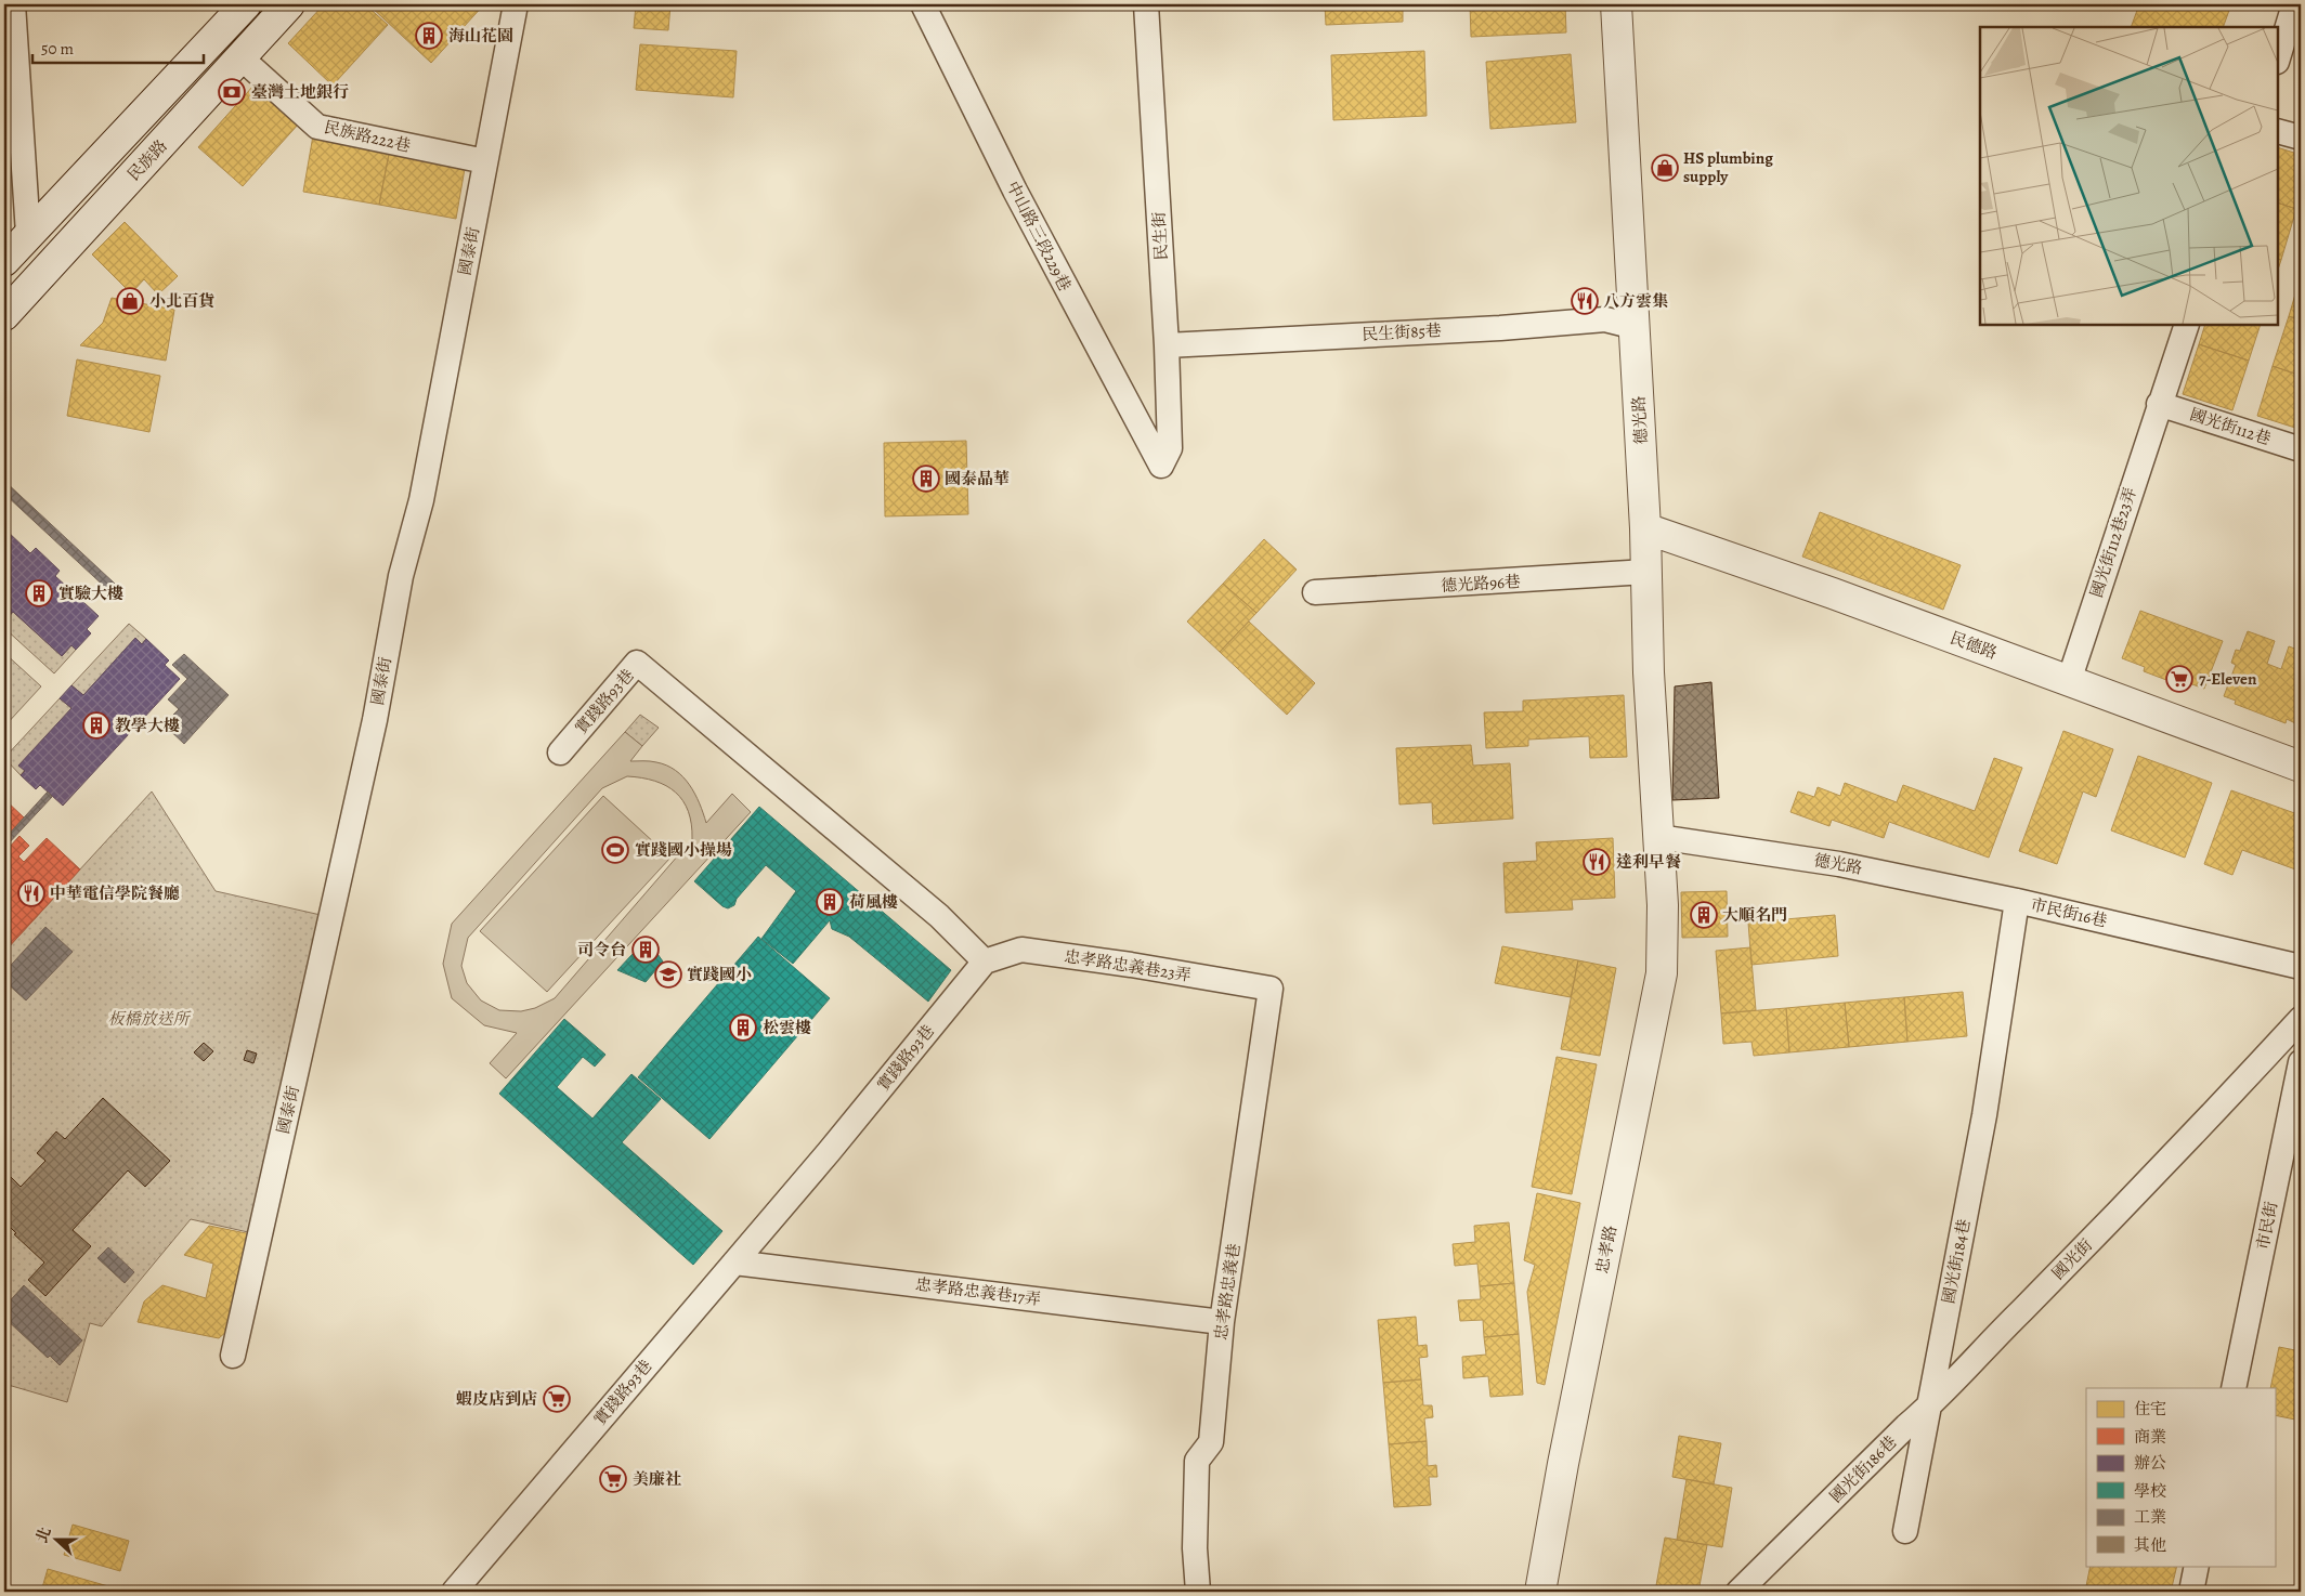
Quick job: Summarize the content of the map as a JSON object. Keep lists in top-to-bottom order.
{
  "streets": {
    "street": [
      "民族路222巷",
      "民族路",
      "中山路三段229巷",
      "民生街",
      "國泰街",
      "民生街85巷",
      "德光路",
      "國光街112巷",
      "國光街112巷23弄",
      "德光路96巷",
      "民德路",
      "實踐路93巷",
      "市民街16巷",
      "忠孝路忠義巷23弄",
      "市民街",
      "忠孝路",
      "國光街",
      "國光街184巷",
      "忠孝路忠義巷17弄",
      "忠孝路忠義巷",
      "國光街186巷"
    ]
  },
  "crossings": [
    ["民族路222巷", "民族路"],
    ["民族路222巷", "國泰街"],
    ["中山路三段229巷", "民生街"],
    ["民生街", "民生街85巷"],
    ["民生街85巷", "德光路"],
    ["德光路", "德光路96巷"],
    ["德光路", "民德路"],
    ["德光路", "市民街16巷"],
    ["德光路", "忠孝路"],
    ["國光街112巷", "國光街112巷23弄"],
    ["國光街112巷23弄", "民德路"],
    ["實踐路93巷", "忠孝路忠義巷23弄"],
    ["實踐路93巷", "忠孝路忠義巷17弄"],
    ["市民街16巷", "國光街184巷"],
    ["忠孝路忠義巷23弄", "忠孝路忠義巷"],
    ["國光街", "國光街184巷"],
    ["國光街", "國光街186巷"],
    ["國光街184巷", "國光街186巷"],
    ["忠孝路忠義巷17弄", "忠孝路忠義巷"]
  ],
  "parks": ["板橋放送所"],
  "places": {
    "building": [
      "海山花園",
      "國泰晶華",
      "實驗大樓",
      "教學大樓",
      "荷風樓",
      "大順名門",
      "司令台",
      "松雲樓"
    ],
    "bank": ["臺灣土地銀行"],
    "shop": ["HS plumbing supply", "小北百貨"],
    "restaurant": ["八方雲集", "達利早餐", "中華電信學院餐廳"],
    "supermarket": ["7-Eleven", "蝦皮店到店", "美廉社"],
    "sports": ["實踐國小操場"],
    "school or university": ["實踐國小"]
  },
  "legend": [
    "住宅",
    "商業",
    "辦公",
    "學校",
    "工業",
    "其他"
  ],
  "scale_bar": "50 m",
  "north": "left"
}
